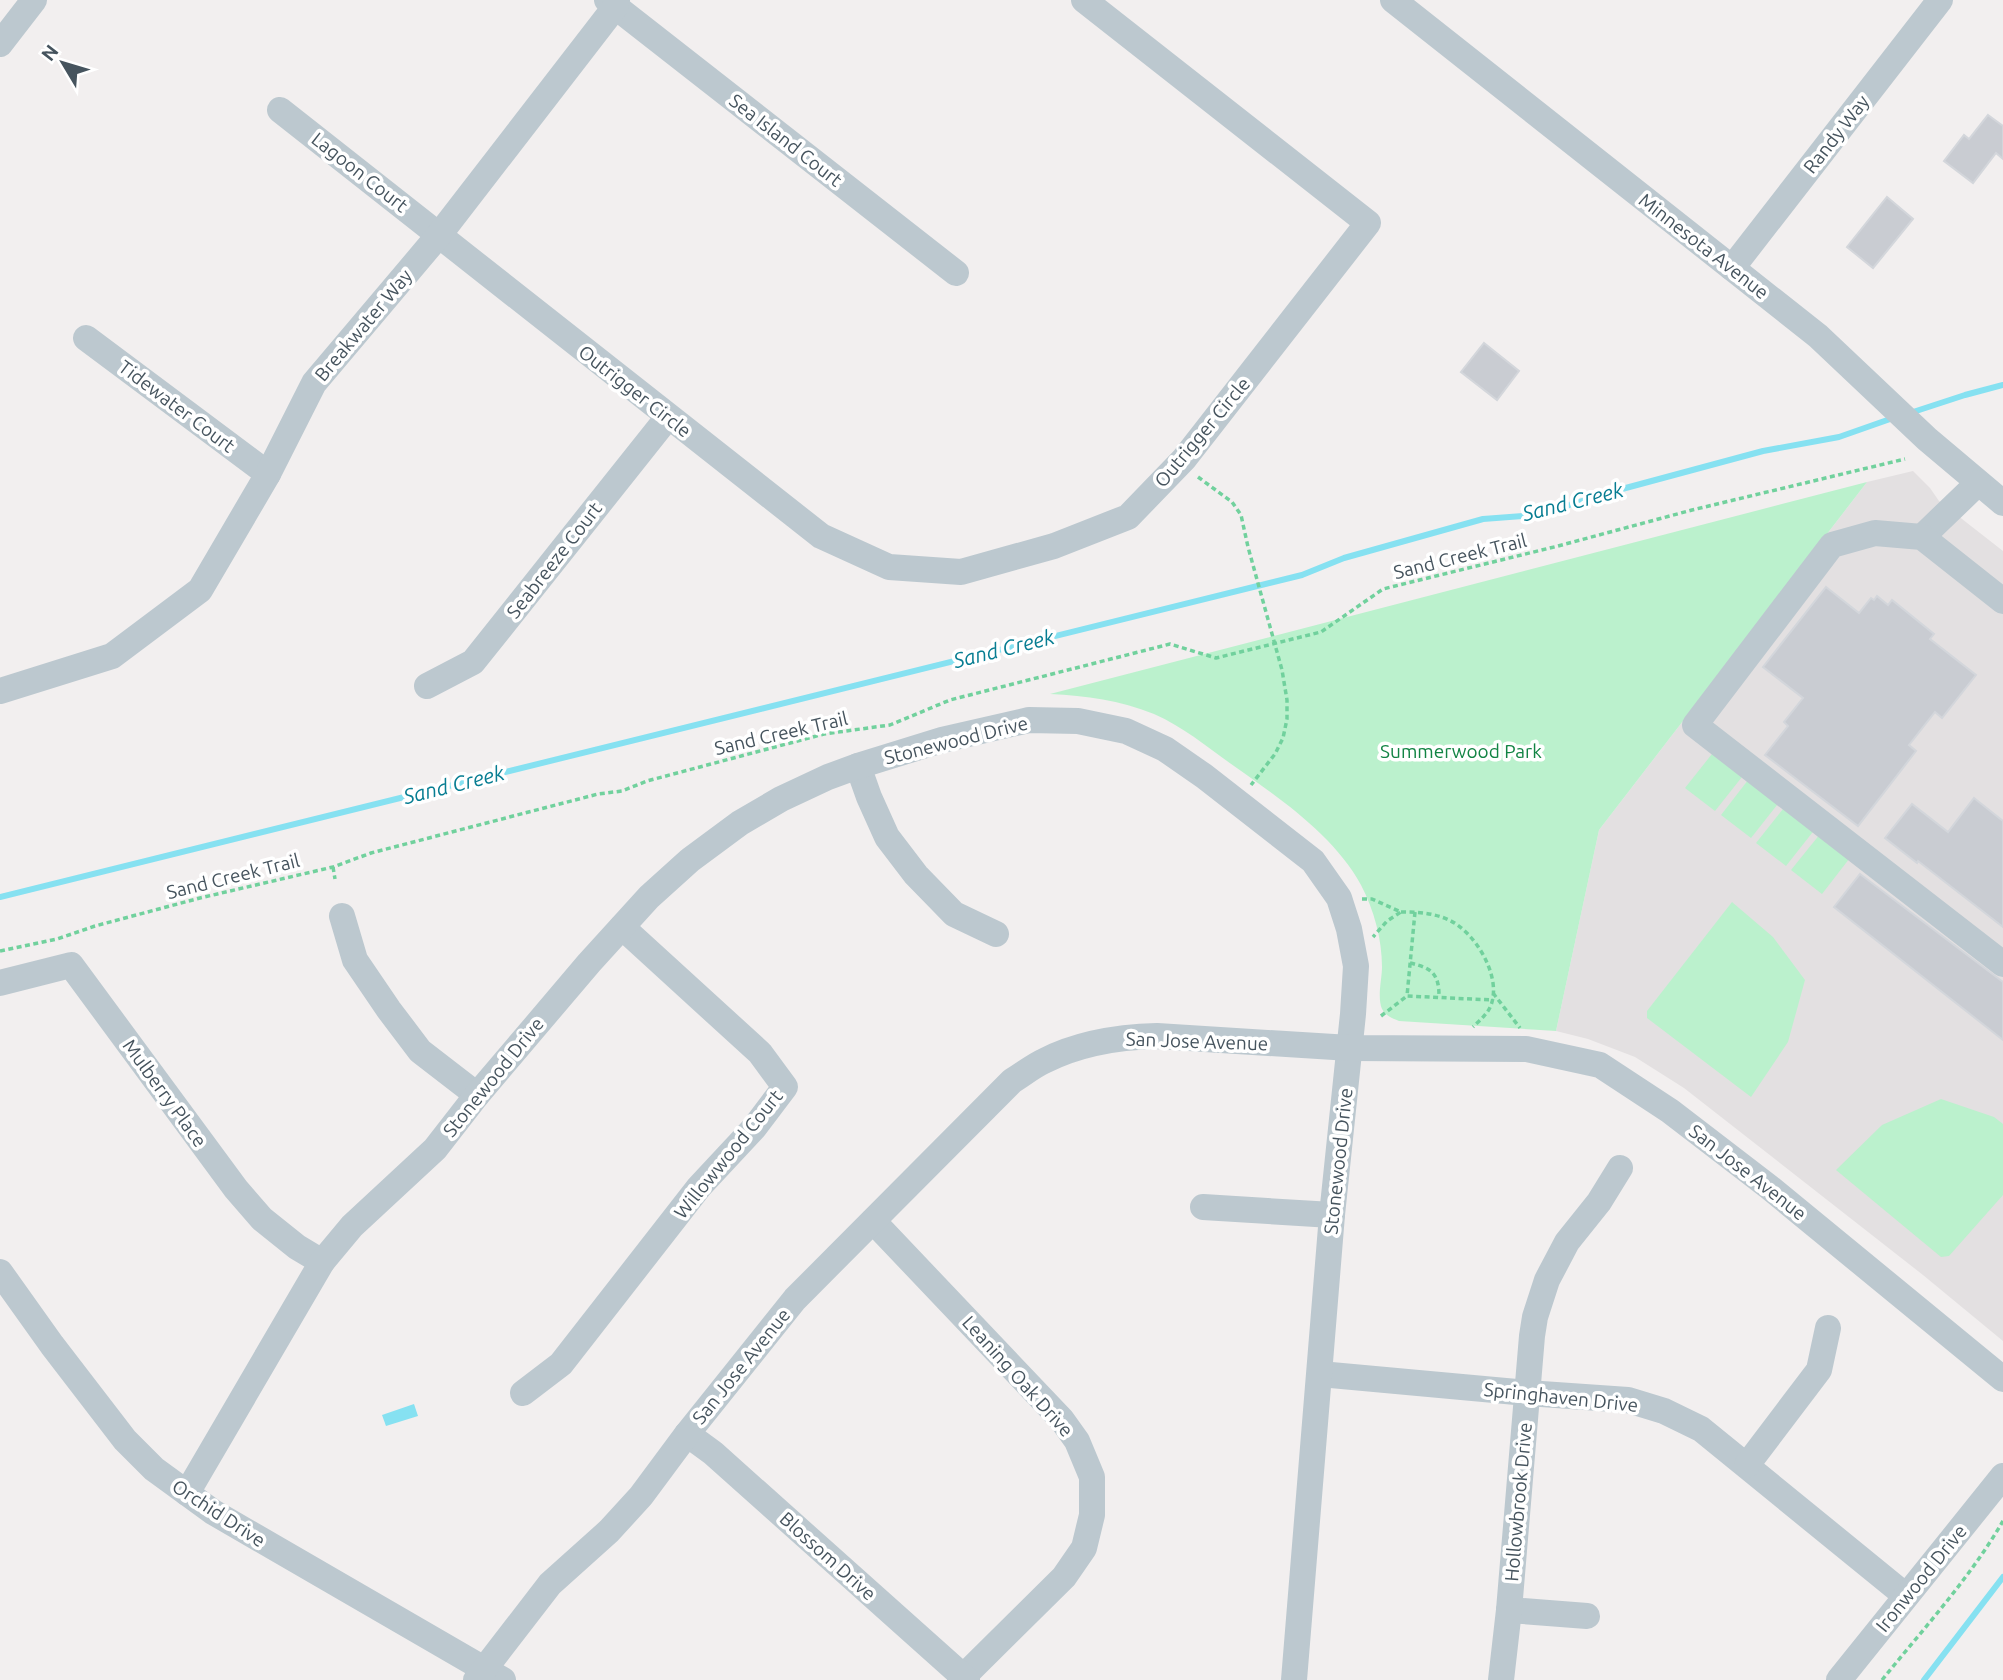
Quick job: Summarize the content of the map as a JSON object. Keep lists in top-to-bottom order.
{
  "streets": {
    "street": [
      "Randy Way",
      "Sea Island Court",
      "Lagoon Court",
      "Minnesota Avenue",
      "Breakwater Way",
      "Outrigger Circle",
      "Tidewater Court",
      "Seabreeze Court",
      "Stonewood Drive",
      "San Jose Avenue",
      "Mulberry Place",
      "Willowwood Court",
      "Leaning Oak Drive",
      "Springhaven Drive",
      "Hollowbrook Drive",
      "Orchid Drive",
      "Blossom Drive",
      "Ironwood Drive"
    ],
    "path": ["Sand Creek Trail"]
  },
  "crossings": [
    ["Randy Way", "Minnesota Avenue"],
    ["Sea Island Court", "Breakwater Way"],
    ["Lagoon Court", "Breakwater Way"],
    ["Lagoon Court", "Outrigger Circle"],
    ["Breakwater Way", "Outrigger Circle"],
    ["Breakwater Way", "Tidewater Court"],
    ["Outrigger Circle", "Seabreeze Court"],
    ["Stonewood Drive", "San Jose Avenue"],
    ["Stonewood Drive", "Mulberry Place"],
    ["Stonewood Drive", "Willowwood Court"],
    ["Stonewood Drive", "Springhaven Drive"],
    ["Stonewood Drive", "Orchid Drive"],
    ["San Jose Avenue", "Leaning Oak Drive"],
    ["San Jose Avenue", "Orchid Drive"],
    ["San Jose Avenue", "Blossom Drive"],
    ["Leaning Oak Drive", "Blossom Drive"],
    ["Springhaven Drive", "Hollowbrook Drive"],
    ["Springhaven Drive", "Ironwood Drive"]
  ],
  "water": ["Sand Creek"],
  "parks": ["Summerwood Park"],
  "north": "top left"
}
